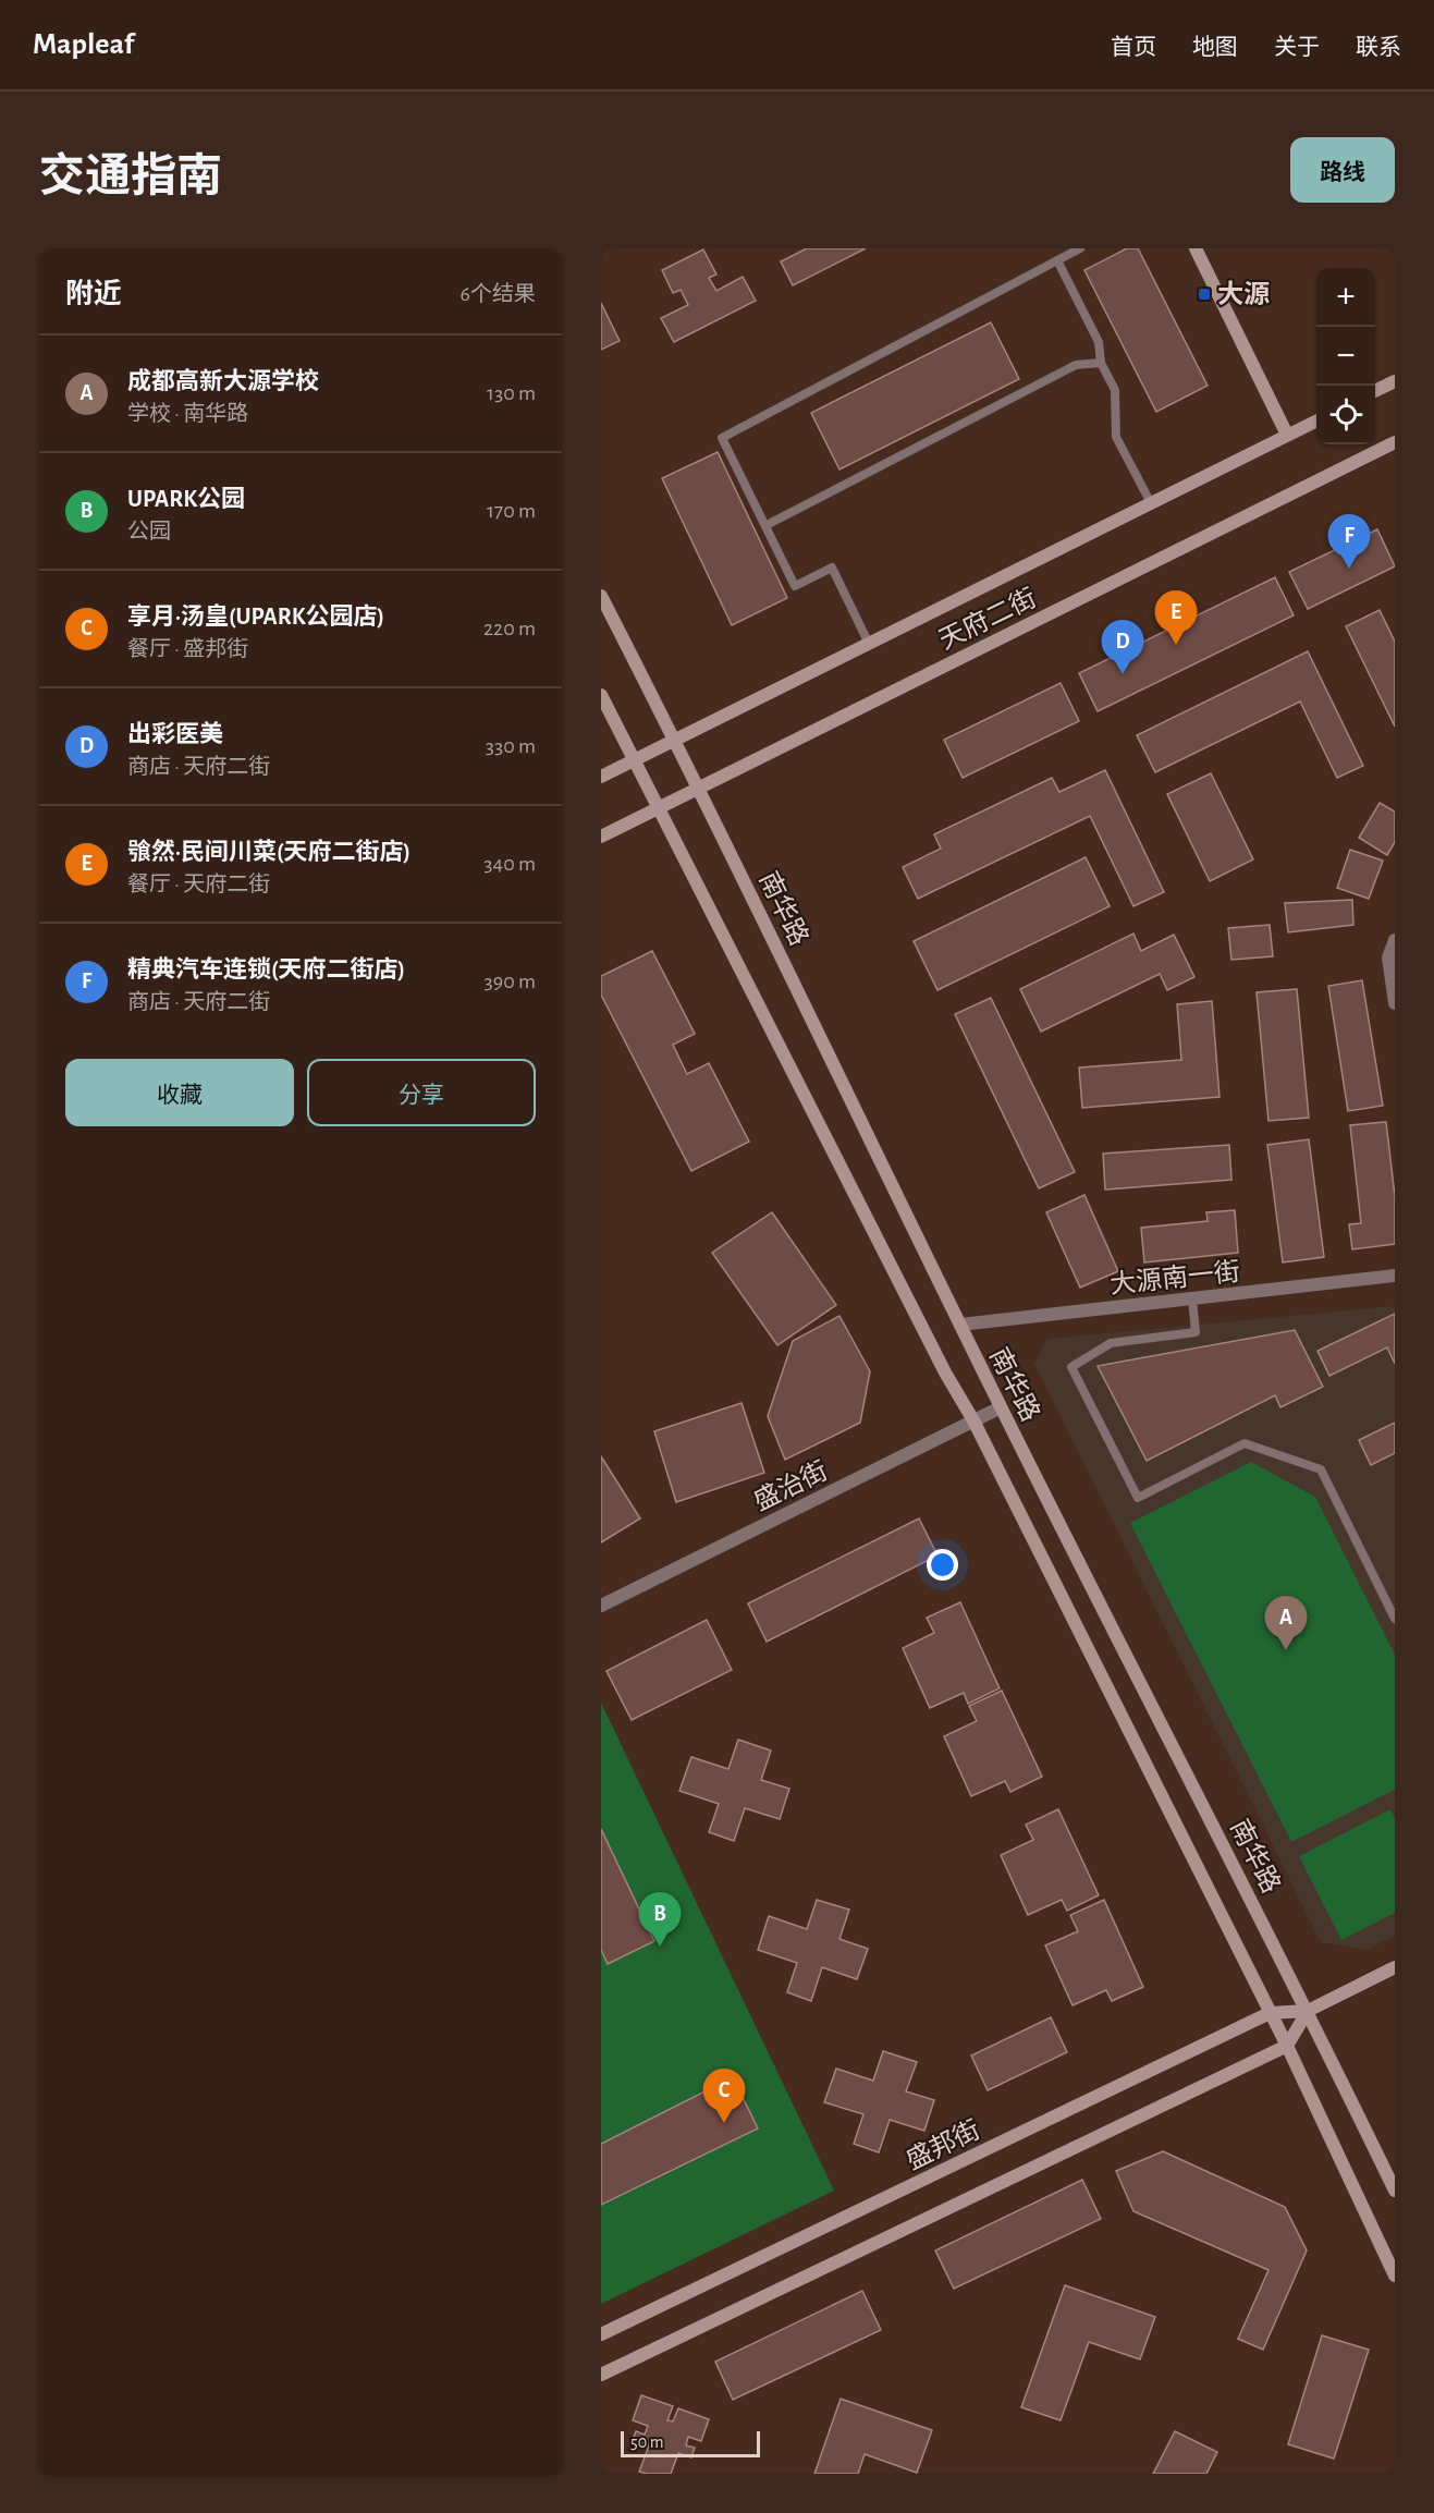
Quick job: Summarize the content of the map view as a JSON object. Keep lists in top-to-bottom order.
{
  "streets": {
    "main road": ["天府二街", "南华路", "盛邦街"],
    "street": ["大源南一街", "盛治街"]
  },
  "crossings": [
    ["天府二街", "南华路"],
    ["南华路", "大源南一街"],
    ["南华路", "盛治街"],
    ["南华路", "盛邦街"]
  ],
  "places": {
    "transit": ["大源"]
  },
  "scale_bar": "50 m",
  "page": {
    "header": "Mapleaf",
    "nav": [
      "首页",
      "地图",
      "关于",
      "联系"
    ],
    "title": "交通指南",
    "buttons": [
      "路线",
      ["收藏", "分享"]
    ],
    "heading": ["附近", "6个结果"],
    "map_buttons": ["+", "−"],
    "list": [
      {
        "mark": "A",
        "name": "成都高新大源学校",
        "note": "学校 · 南华路",
        "value": "130 m"
      },
      {
        "mark": "B",
        "name": "UPARK公园",
        "note": "公园",
        "value": "170 m"
      },
      {
        "mark": "C",
        "name": "享月·汤皇(UPARK公园店)",
        "note": "餐厅 · 盛邦街",
        "value": "220 m"
      },
      {
        "mark": "D",
        "name": "出彩医美",
        "note": "商店 · 天府二街",
        "value": "330 m"
      },
      {
        "mark": "E",
        "name": "飸然·民间川菜(天府二街店)",
        "note": "餐厅 · 天府二街",
        "value": "340 m"
      },
      {
        "mark": "F",
        "name": "精典汽车连锁(天府二街店)",
        "note": "商店 · 天府二街",
        "value": "390 m"
      }
    ],
    "pins": [
      "F",
      "E",
      "D",
      "A",
      "B",
      "C"
    ],
    "scale": "50 m"
  }
}
